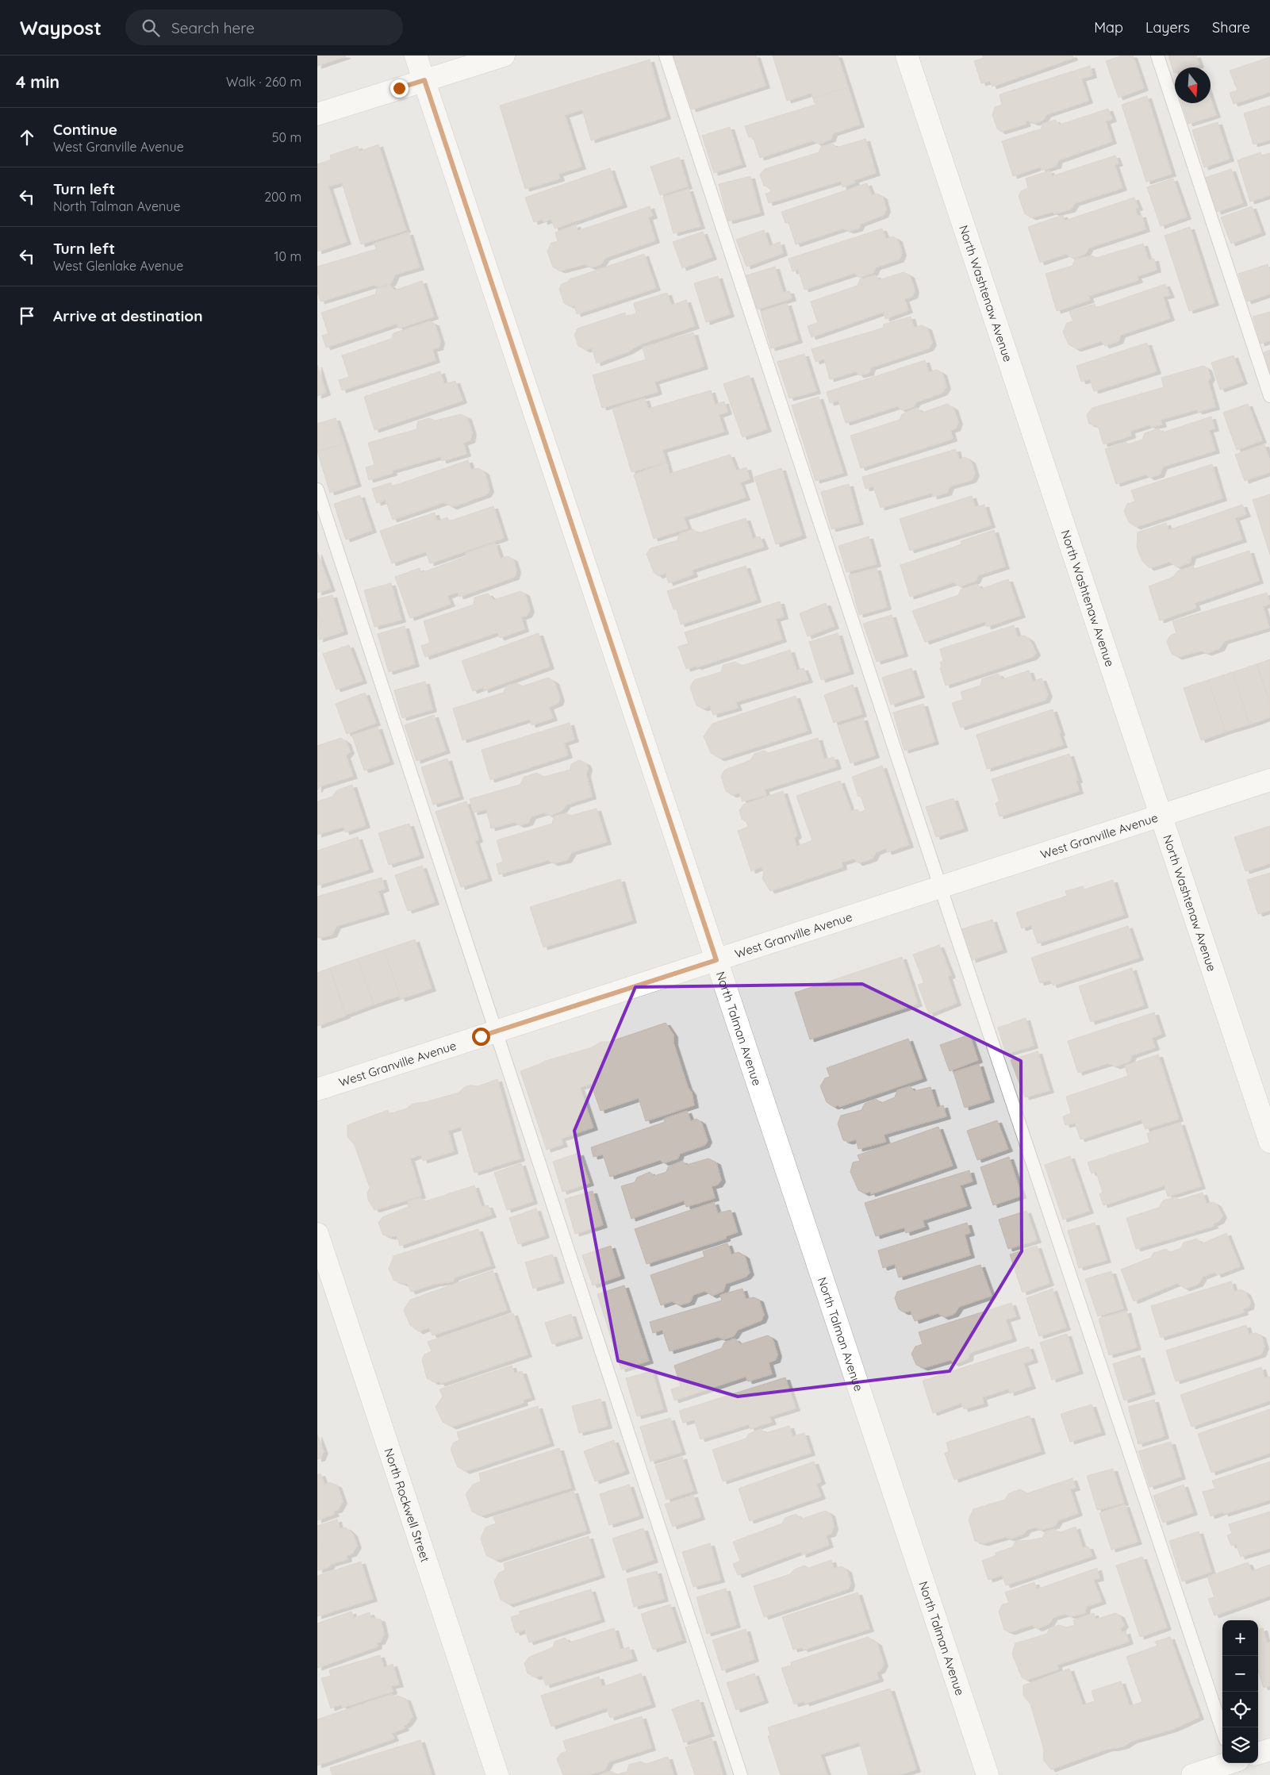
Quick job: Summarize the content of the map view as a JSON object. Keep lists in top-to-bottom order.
{
  "streets": {
    "street": [
      "North Washtenaw Avenue",
      "West Granville Avenue",
      "North Talman Avenue",
      "North Rockwell Street"
    ]
  },
  "crossings": [
    ["North Washtenaw Avenue", "West Granville Avenue"],
    ["West Granville Avenue", "North Talman Avenue"]
  ],
  "north": "bottom",
  "page": {
    "header": "Waypost",
    "search": "Search here",
    "nav": ["Map", "Layers", "Share"],
    "heading": ["4 min", "Walk · 260 m"],
    "list": [
      ["Continue", "West Granville Avenue", "50 m"],
      ["Turn left", "North Talman Avenue", "200 m"],
      ["Turn left", "West Glenlake Avenue", "10 m"],
      "Arrive at destination"
    ],
    "map_buttons": ["+", "−"]
  }
}
